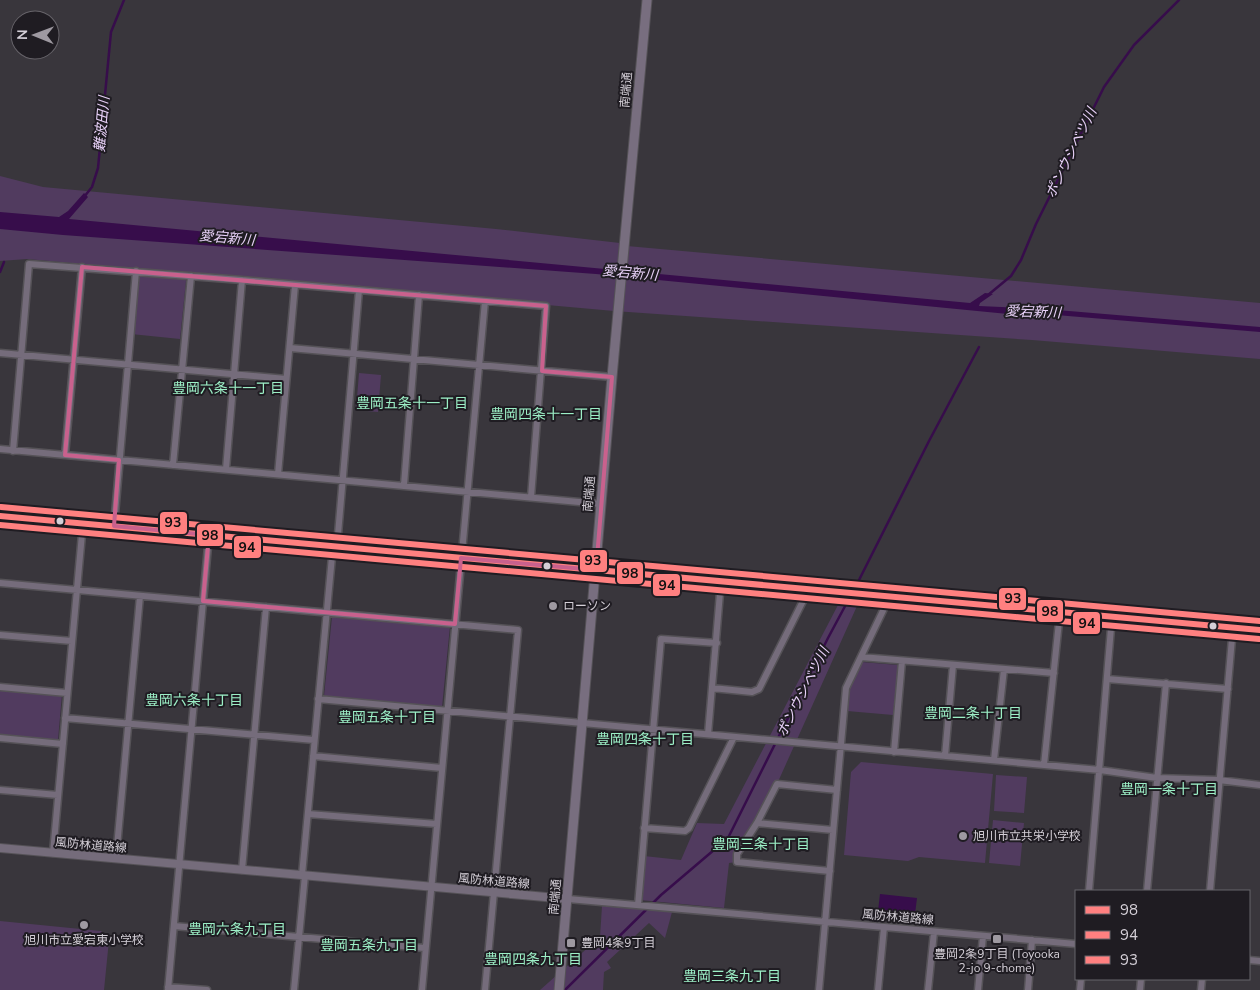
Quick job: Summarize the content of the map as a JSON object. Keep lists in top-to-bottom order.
{
  "streets": {
    "main road": ["南端通"],
    "street": ["風防林道路線"]
  },
  "crossings": [
    ["南端通", "風防林道路線"]
  ],
  "districts": [
    "豊岡六条十一丁目",
    "豊岡五条十一丁目",
    "豊岡四条十一丁目",
    "豊岡六条十丁目",
    "豊岡二条十丁目",
    "豊岡五条十丁目",
    "豊岡四条十丁目",
    "豊岡一条十丁目",
    "豊岡三条十丁目",
    "豊岡六条九丁目",
    "豊岡五条九丁目",
    "豊岡四条九丁目",
    "豊岡三条九丁目"
  ],
  "water": ["難波田川", "ポンウシベツ川", "愛宕新川"],
  "places": {
    "other": ["ローソン", "旭川市立共栄小学校", "旭川市立愛宕東小学校"],
    "transit": ["豊岡2条9丁目 (Toyooka 2-jo 9-chome)", "豊岡4条9丁目"]
  },
  "lines": ["transit line 93", "transit line 98", "transit line 94"],
  "legend": ["98", "94", "93"],
  "north": "left"
}
